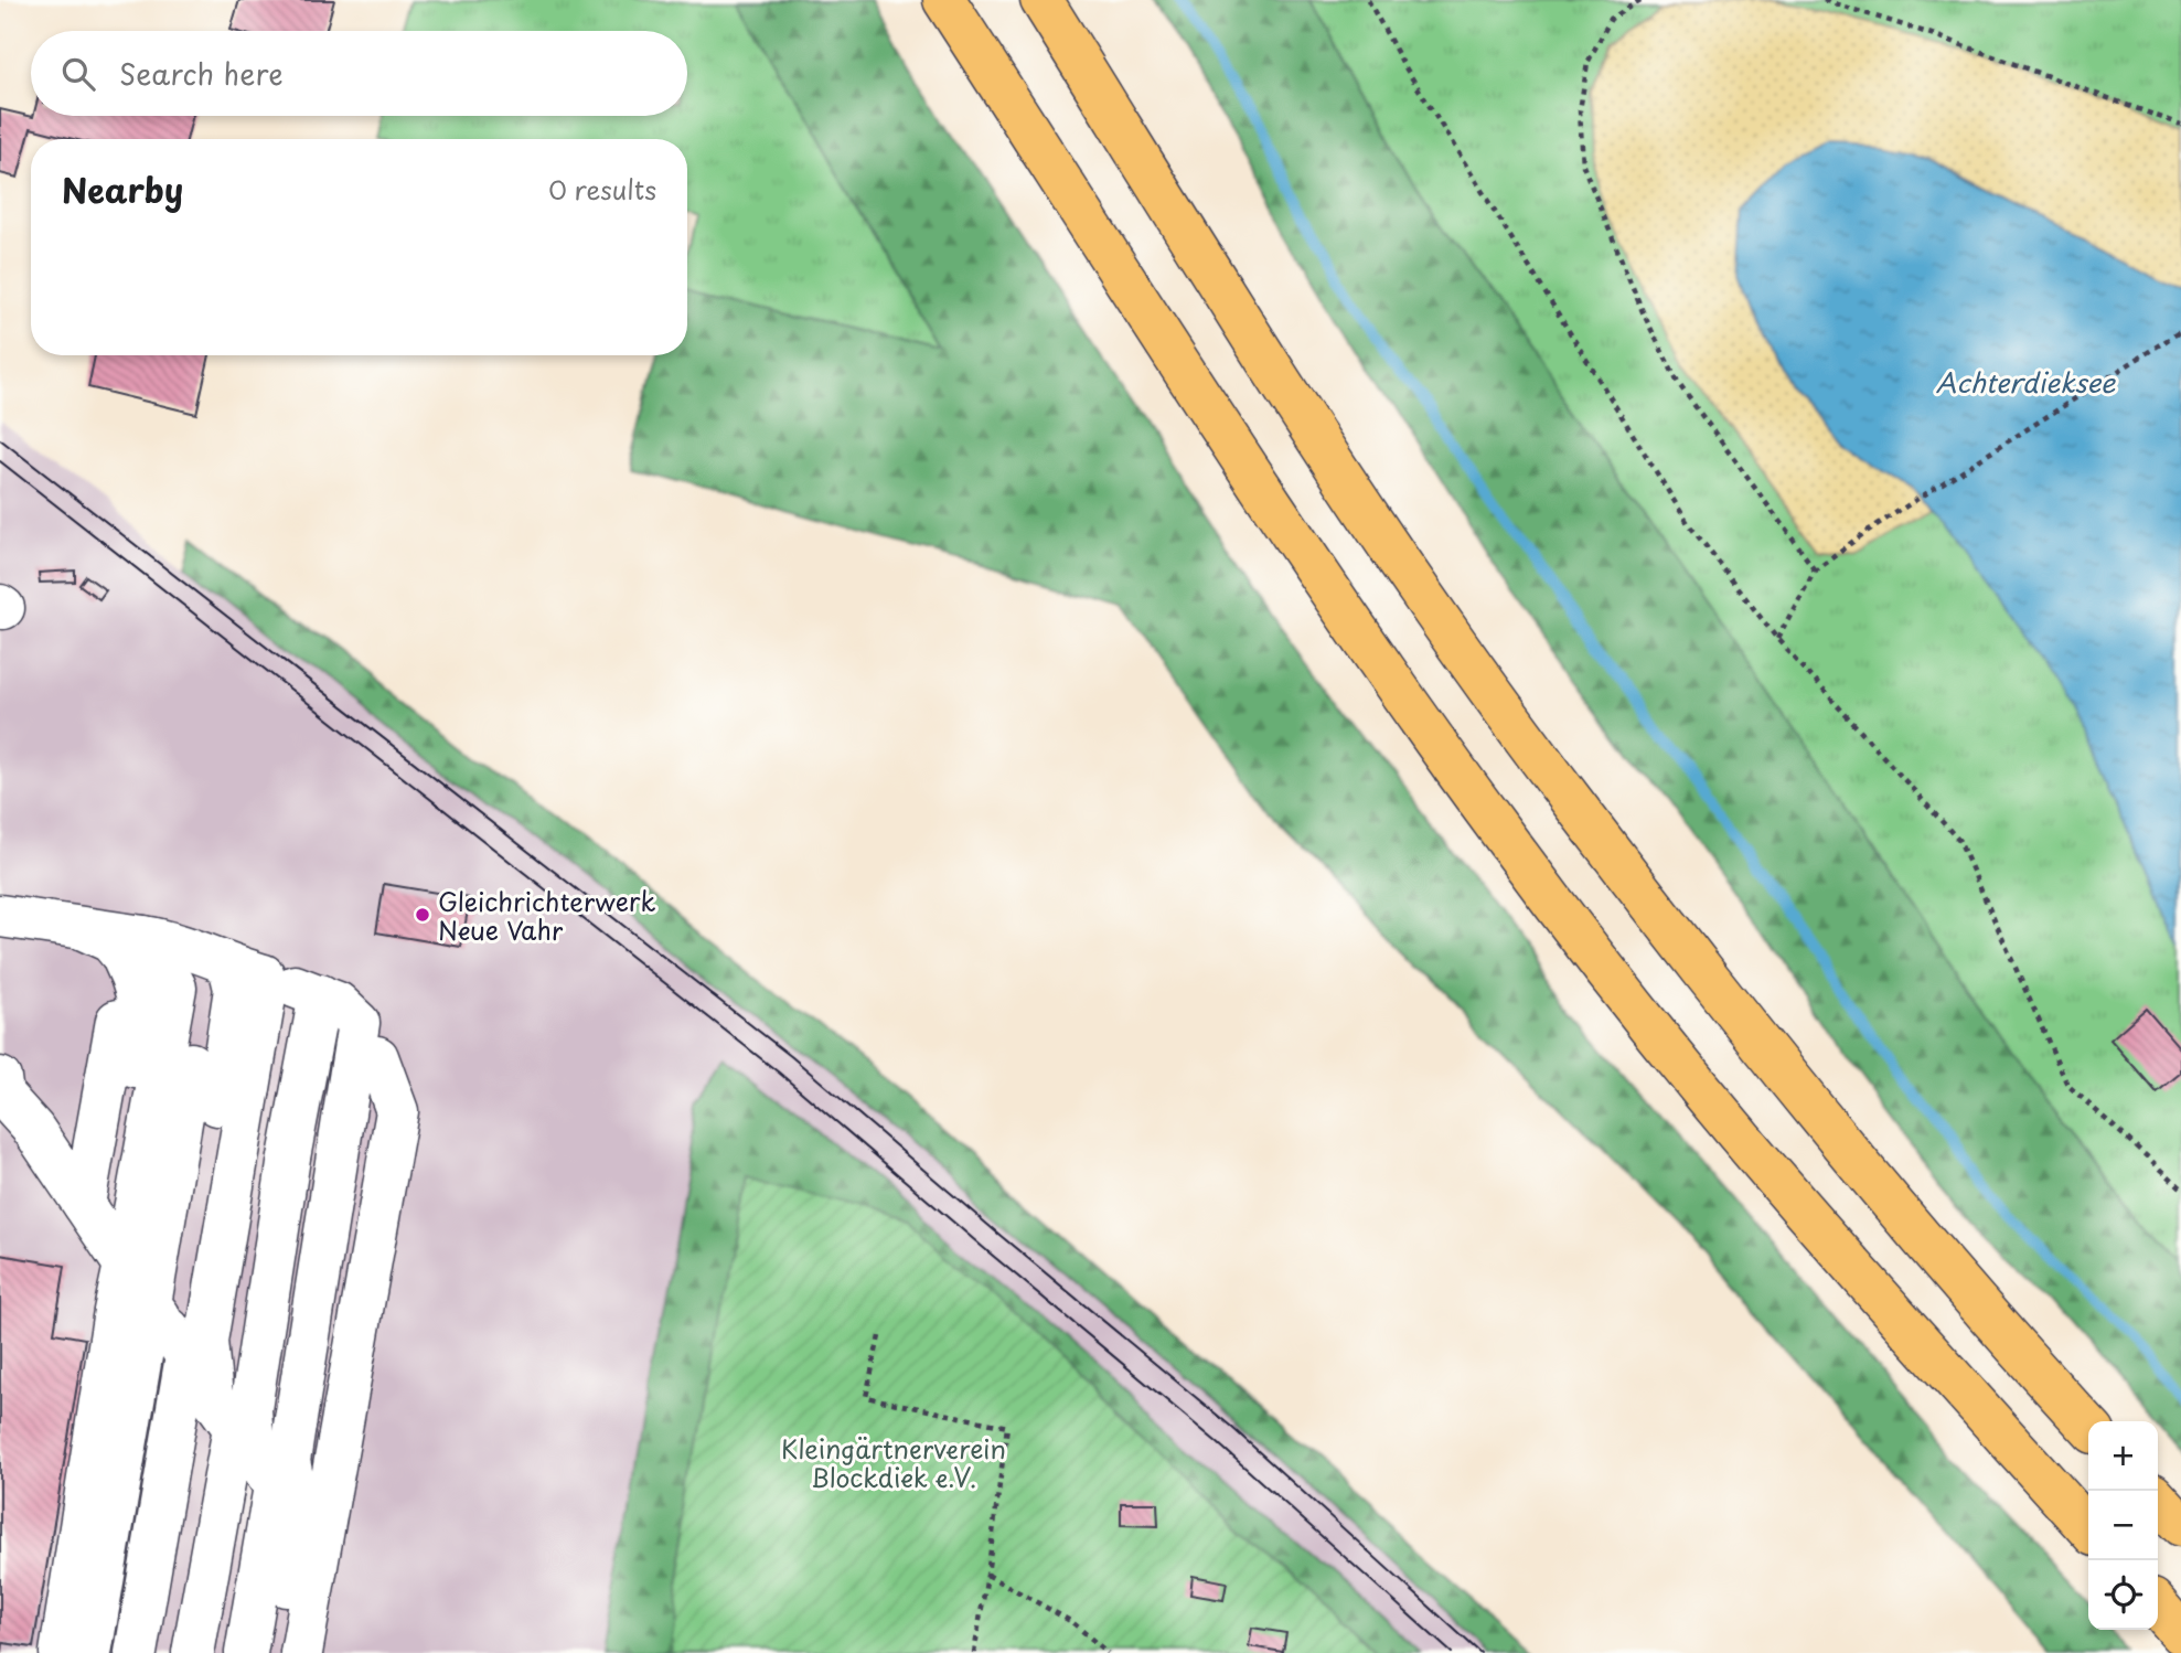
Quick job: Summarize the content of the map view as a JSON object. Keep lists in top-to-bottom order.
{
  "water": ["Achterdieksee"],
  "parks": ["Kleingärtnerverein Blockdiek e.V."],
  "places": ["Gleichrichterwerk Neue Vahr"],
  "page": {
    "search": "Search here",
    "heading": ["Nearby", "0 results"],
    "map_buttons": ["+", "−"]
  }
}
